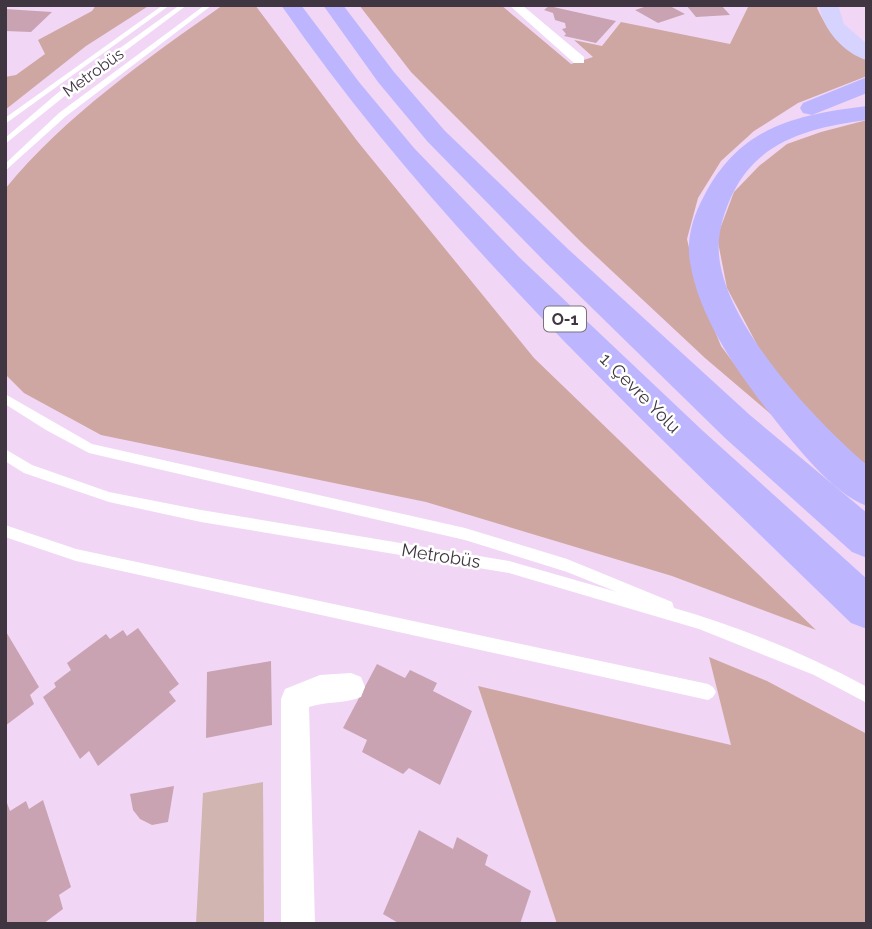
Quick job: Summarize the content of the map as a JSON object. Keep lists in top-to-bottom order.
{
  "streets": {
    "highway": ["O-1", "1. Çevre Yolu"],
    "lane": ["Metrobüs"]
  }
}
